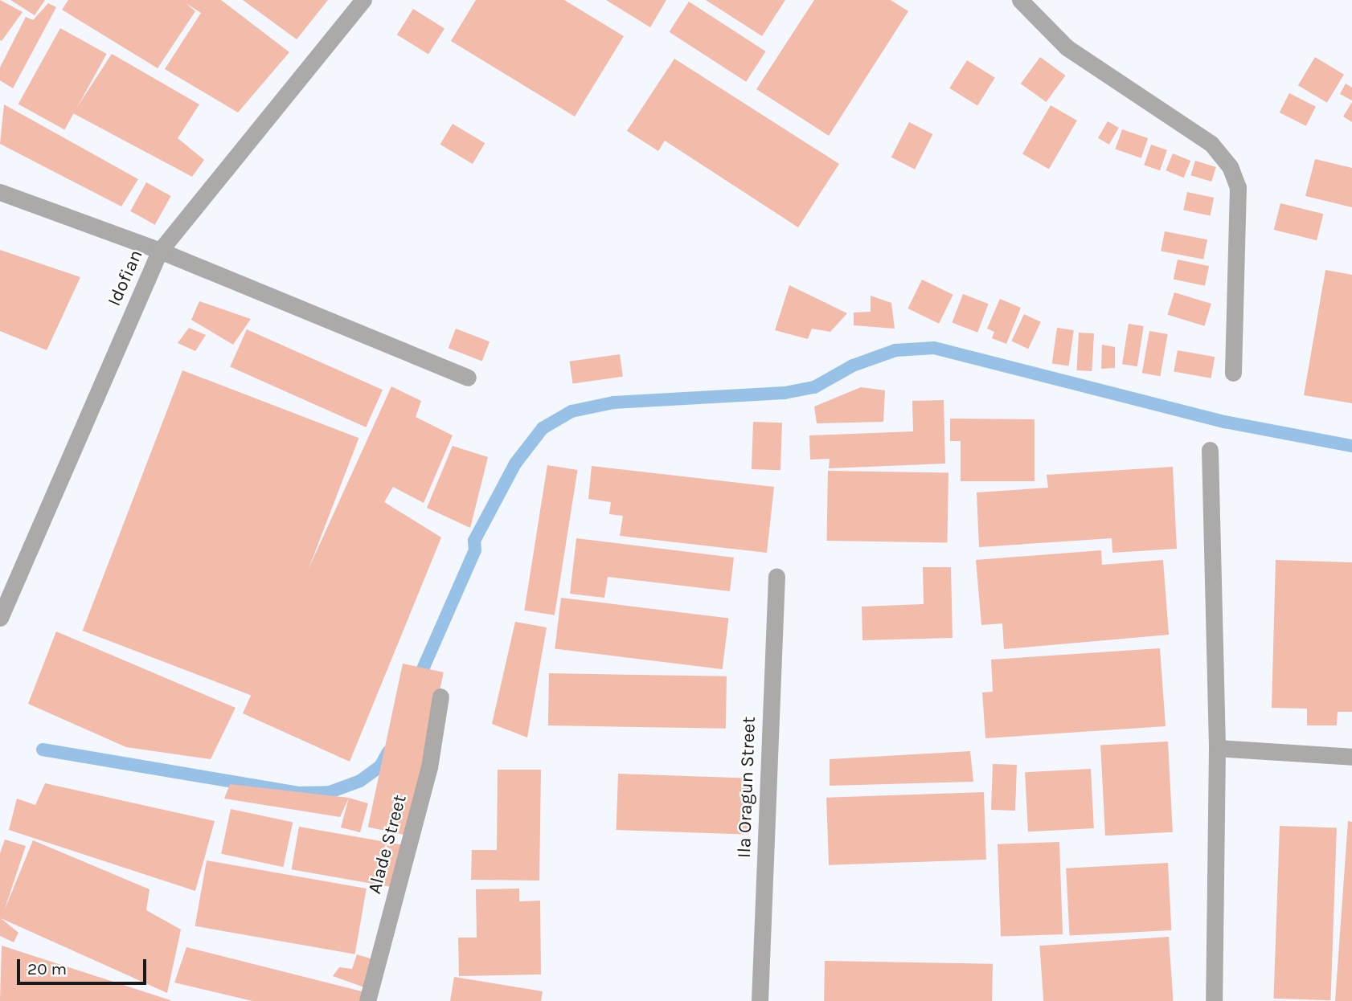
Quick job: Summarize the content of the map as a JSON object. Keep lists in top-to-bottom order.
{
  "streets": {
    "street": ["Idofian", "Ila Oragun Street", "Alade Street"]
  },
  "scale_bar": "20 m"
}
